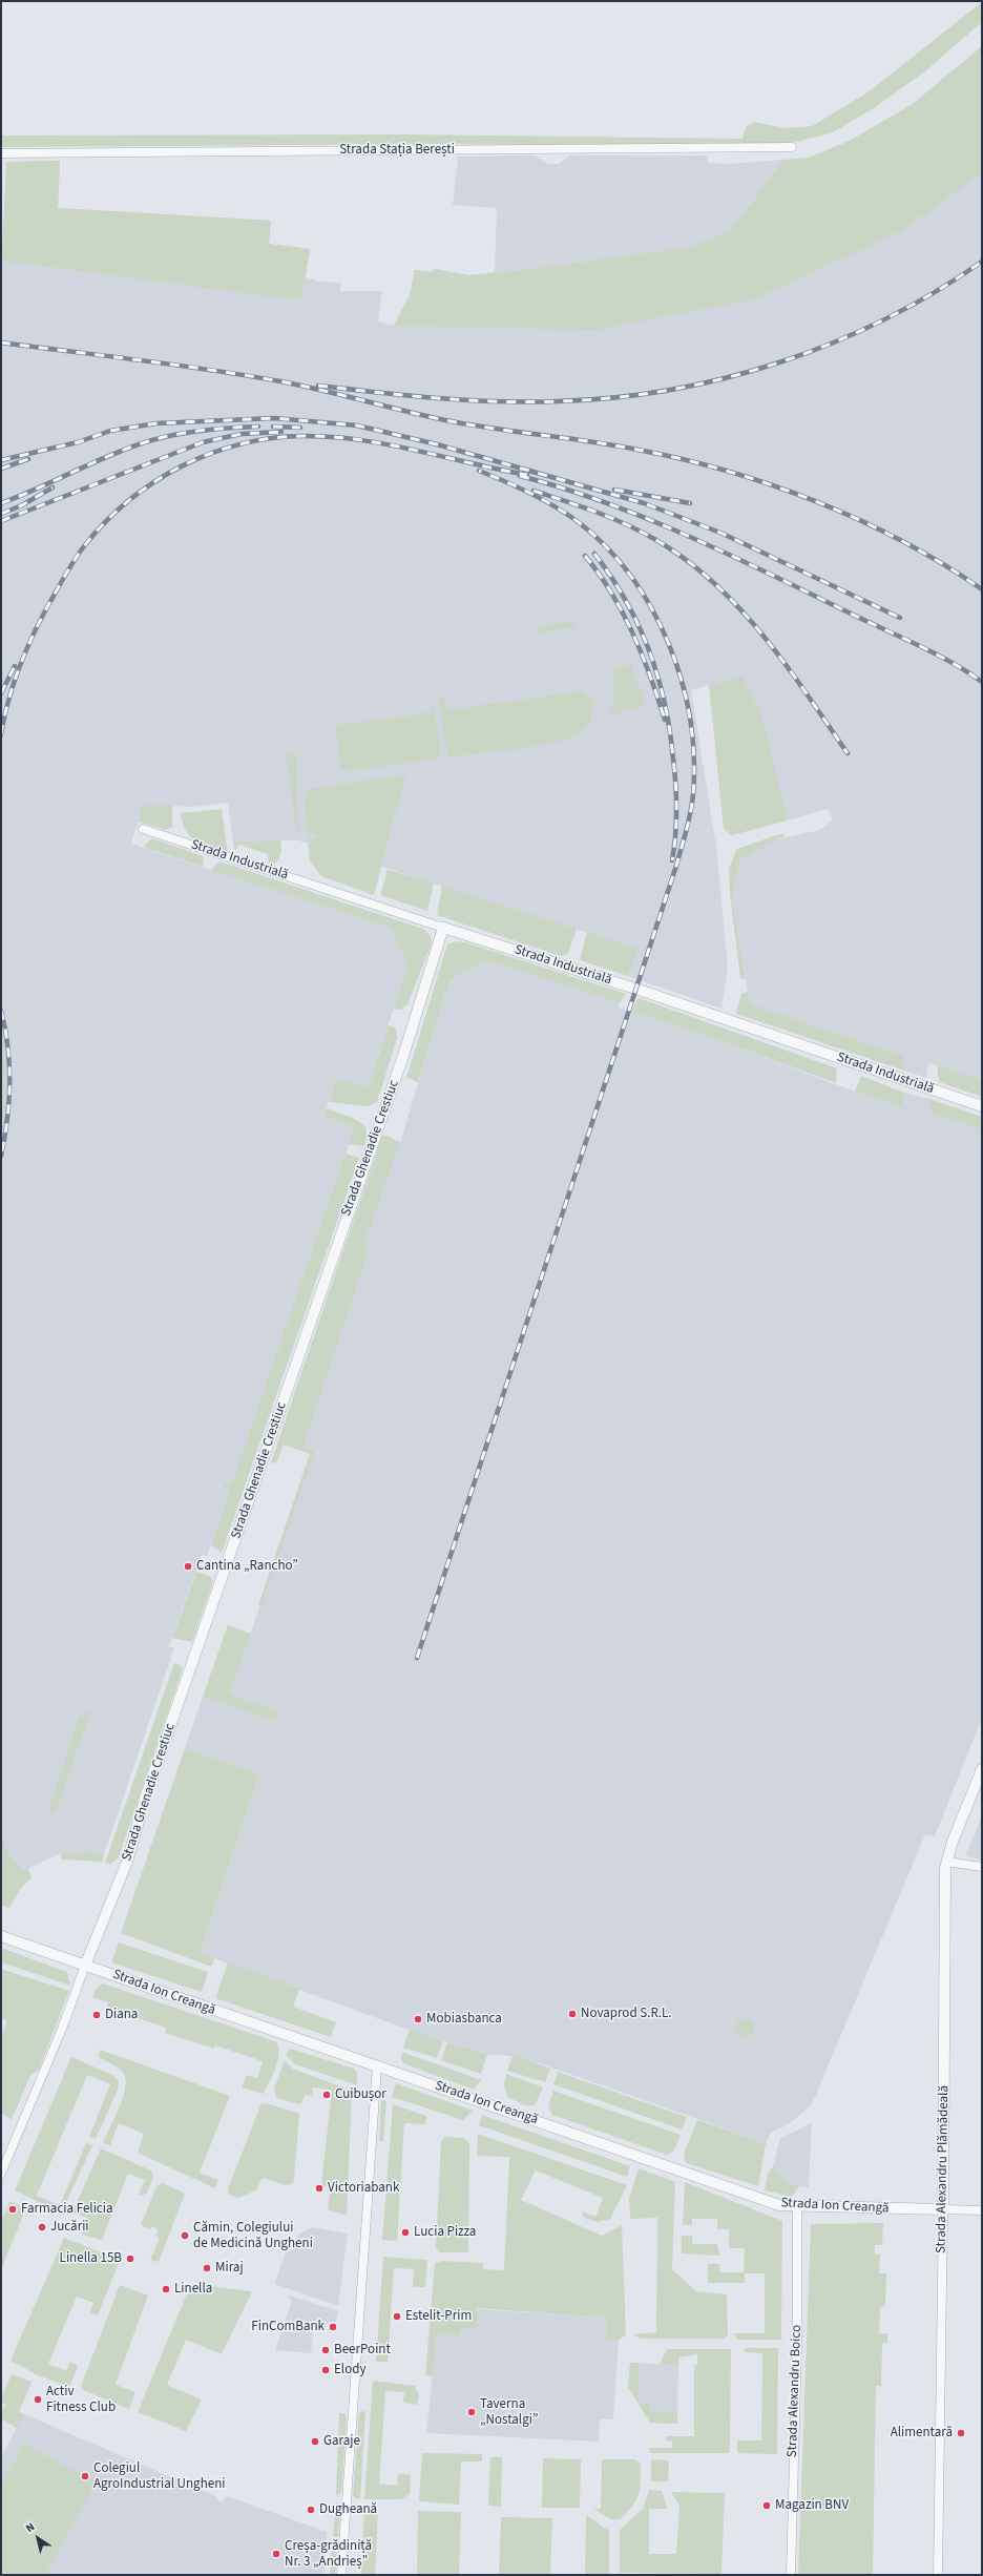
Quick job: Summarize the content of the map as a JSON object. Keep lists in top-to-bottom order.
{
  "streets": {
    "street": [
      "Strada Stația Berești",
      "Strada Industrială",
      "Strada Ghenadie Crestiuc",
      "Strada Ion Creangă",
      "Strada Alexandru Plămădeală",
      "Strada Alexandru Boico"
    ]
  },
  "crossings": [
    ["Strada Industrială", "Strada Ghenadie Crestiuc"],
    ["Strada Ghenadie Crestiuc", "Strada Ion Creangă"],
    ["Strada Ion Creangă", "Strada Alexandru Plămădeală"],
    ["Strada Ion Creangă", "Strada Alexandru Boico"]
  ],
  "places": [
    "Cantina „Rancho”",
    "Novaprod S.R.L.",
    "Diana",
    "Mobiasbanca",
    "Cuibușor",
    "Victoriabank",
    "Farmacia Felicia",
    "Jucării",
    "Lucia Pizza",
    "Cămin, Colegiului de Medicină Ungheni",
    "Linella 15B",
    "Miraj",
    "Linella",
    "Estelit-Prim",
    "FinComBank",
    "BeerPoint",
    "Elody",
    "Activ Fitness Club",
    "Taverna „Nostalgi”",
    "Alimentară",
    "Garaje",
    "Colegiul AgroIndustrial Ungheni",
    "Magazin BNV",
    "Dugheană",
    "Creșa-grădiniță Nr. 3 „Andrieș”"
  ],
  "north": "top left"
}
